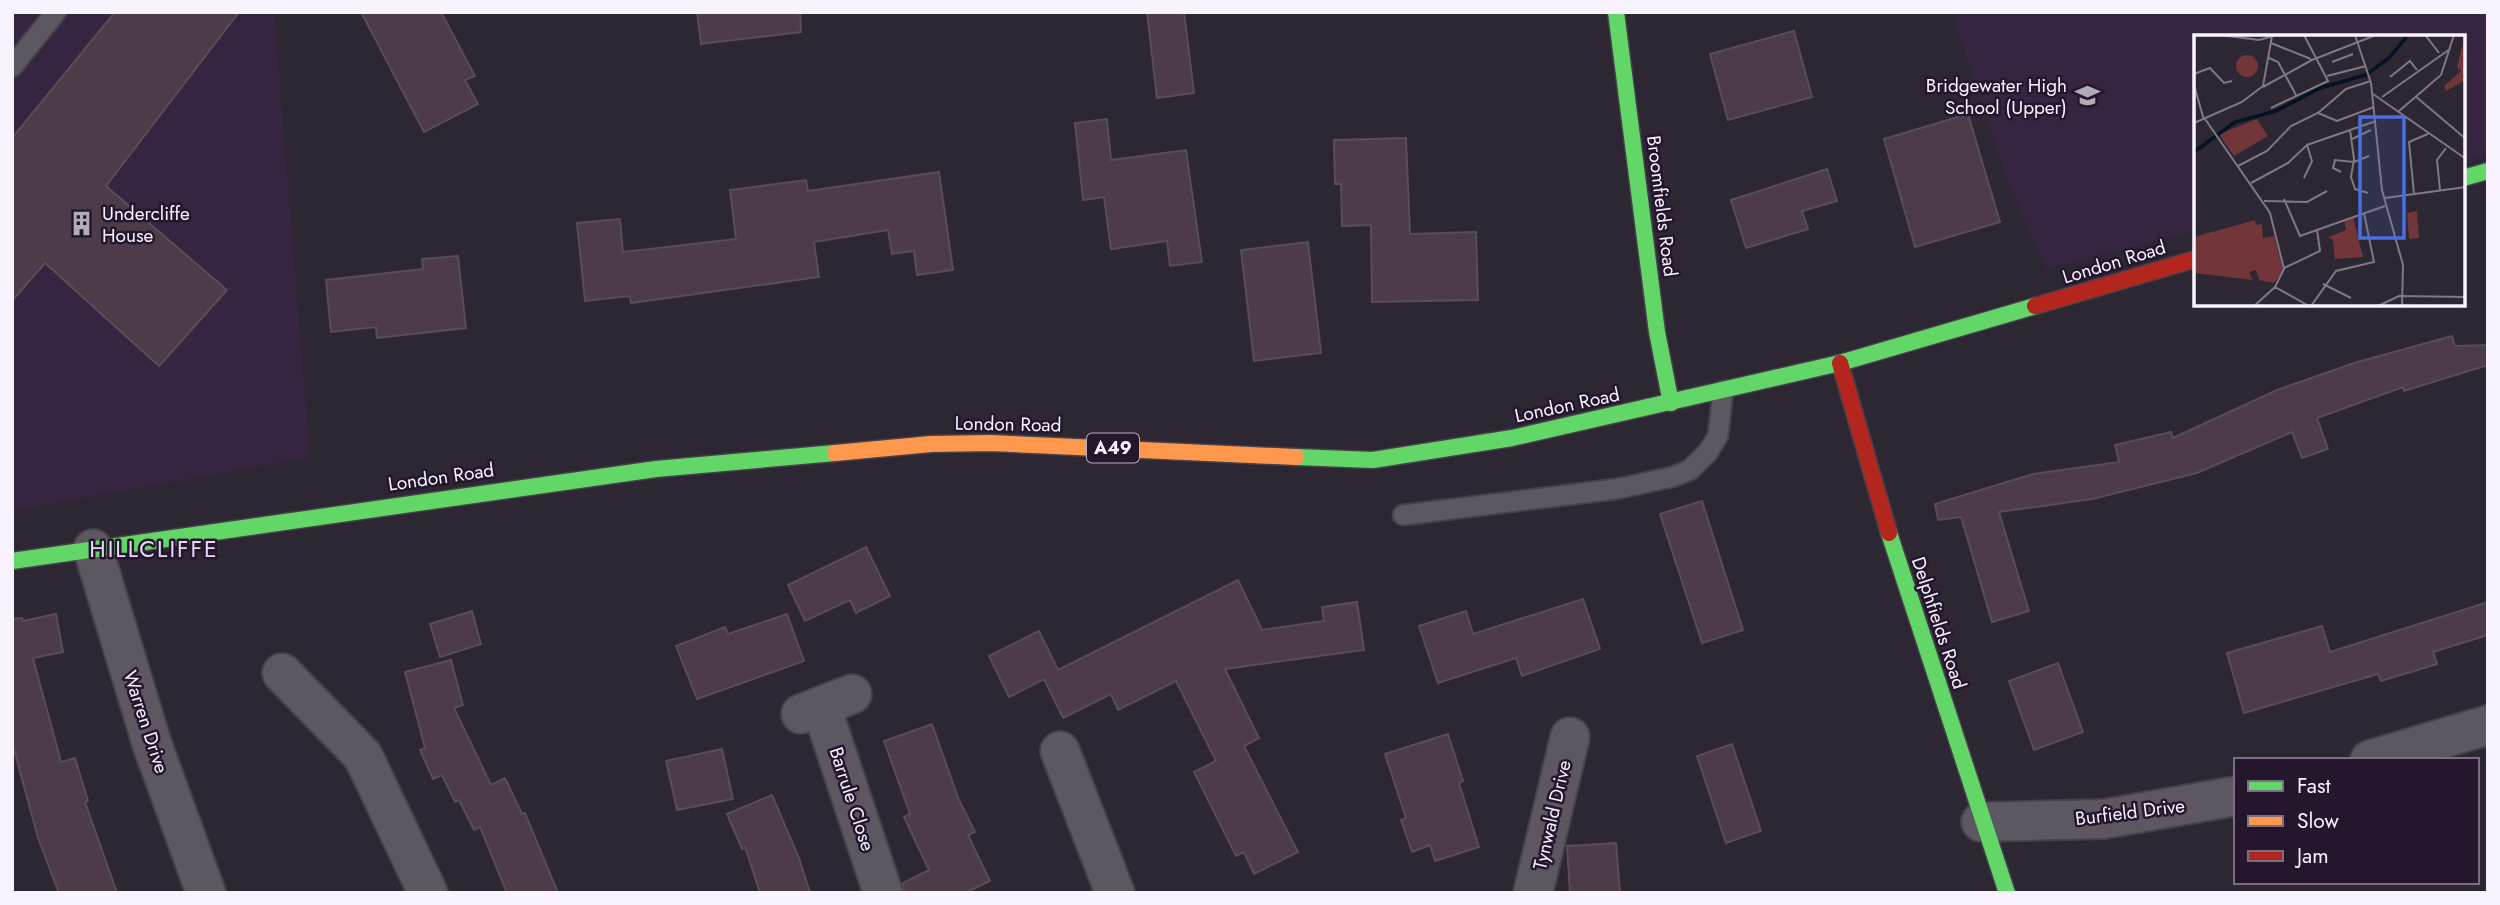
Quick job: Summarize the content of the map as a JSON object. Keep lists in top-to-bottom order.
{
  "streets": {
    "main road": [
      "Broomfields Road",
      "London Road",
      "A49",
      "Delphfields Road"
    ],
    "street": [
      "Warren Drive",
      "Barrule Close",
      "Burfield Drive",
      "Tynwald Drive"
    ]
  },
  "crossings": [
    ["Broomfields Road", "London Road"],
    ["London Road", "Delphfields Road"],
    ["London Road", "Warren Drive"],
    ["Delphfields Road", "Burfield Drive"]
  ],
  "districts": ["HILLCLIFFE"],
  "places": {
    "school or university": ["Bridgewater High School (Upper)"],
    "building": ["Undercliffe House"]
  },
  "legend": ["Fast", "Slow", "Jam"]
}
